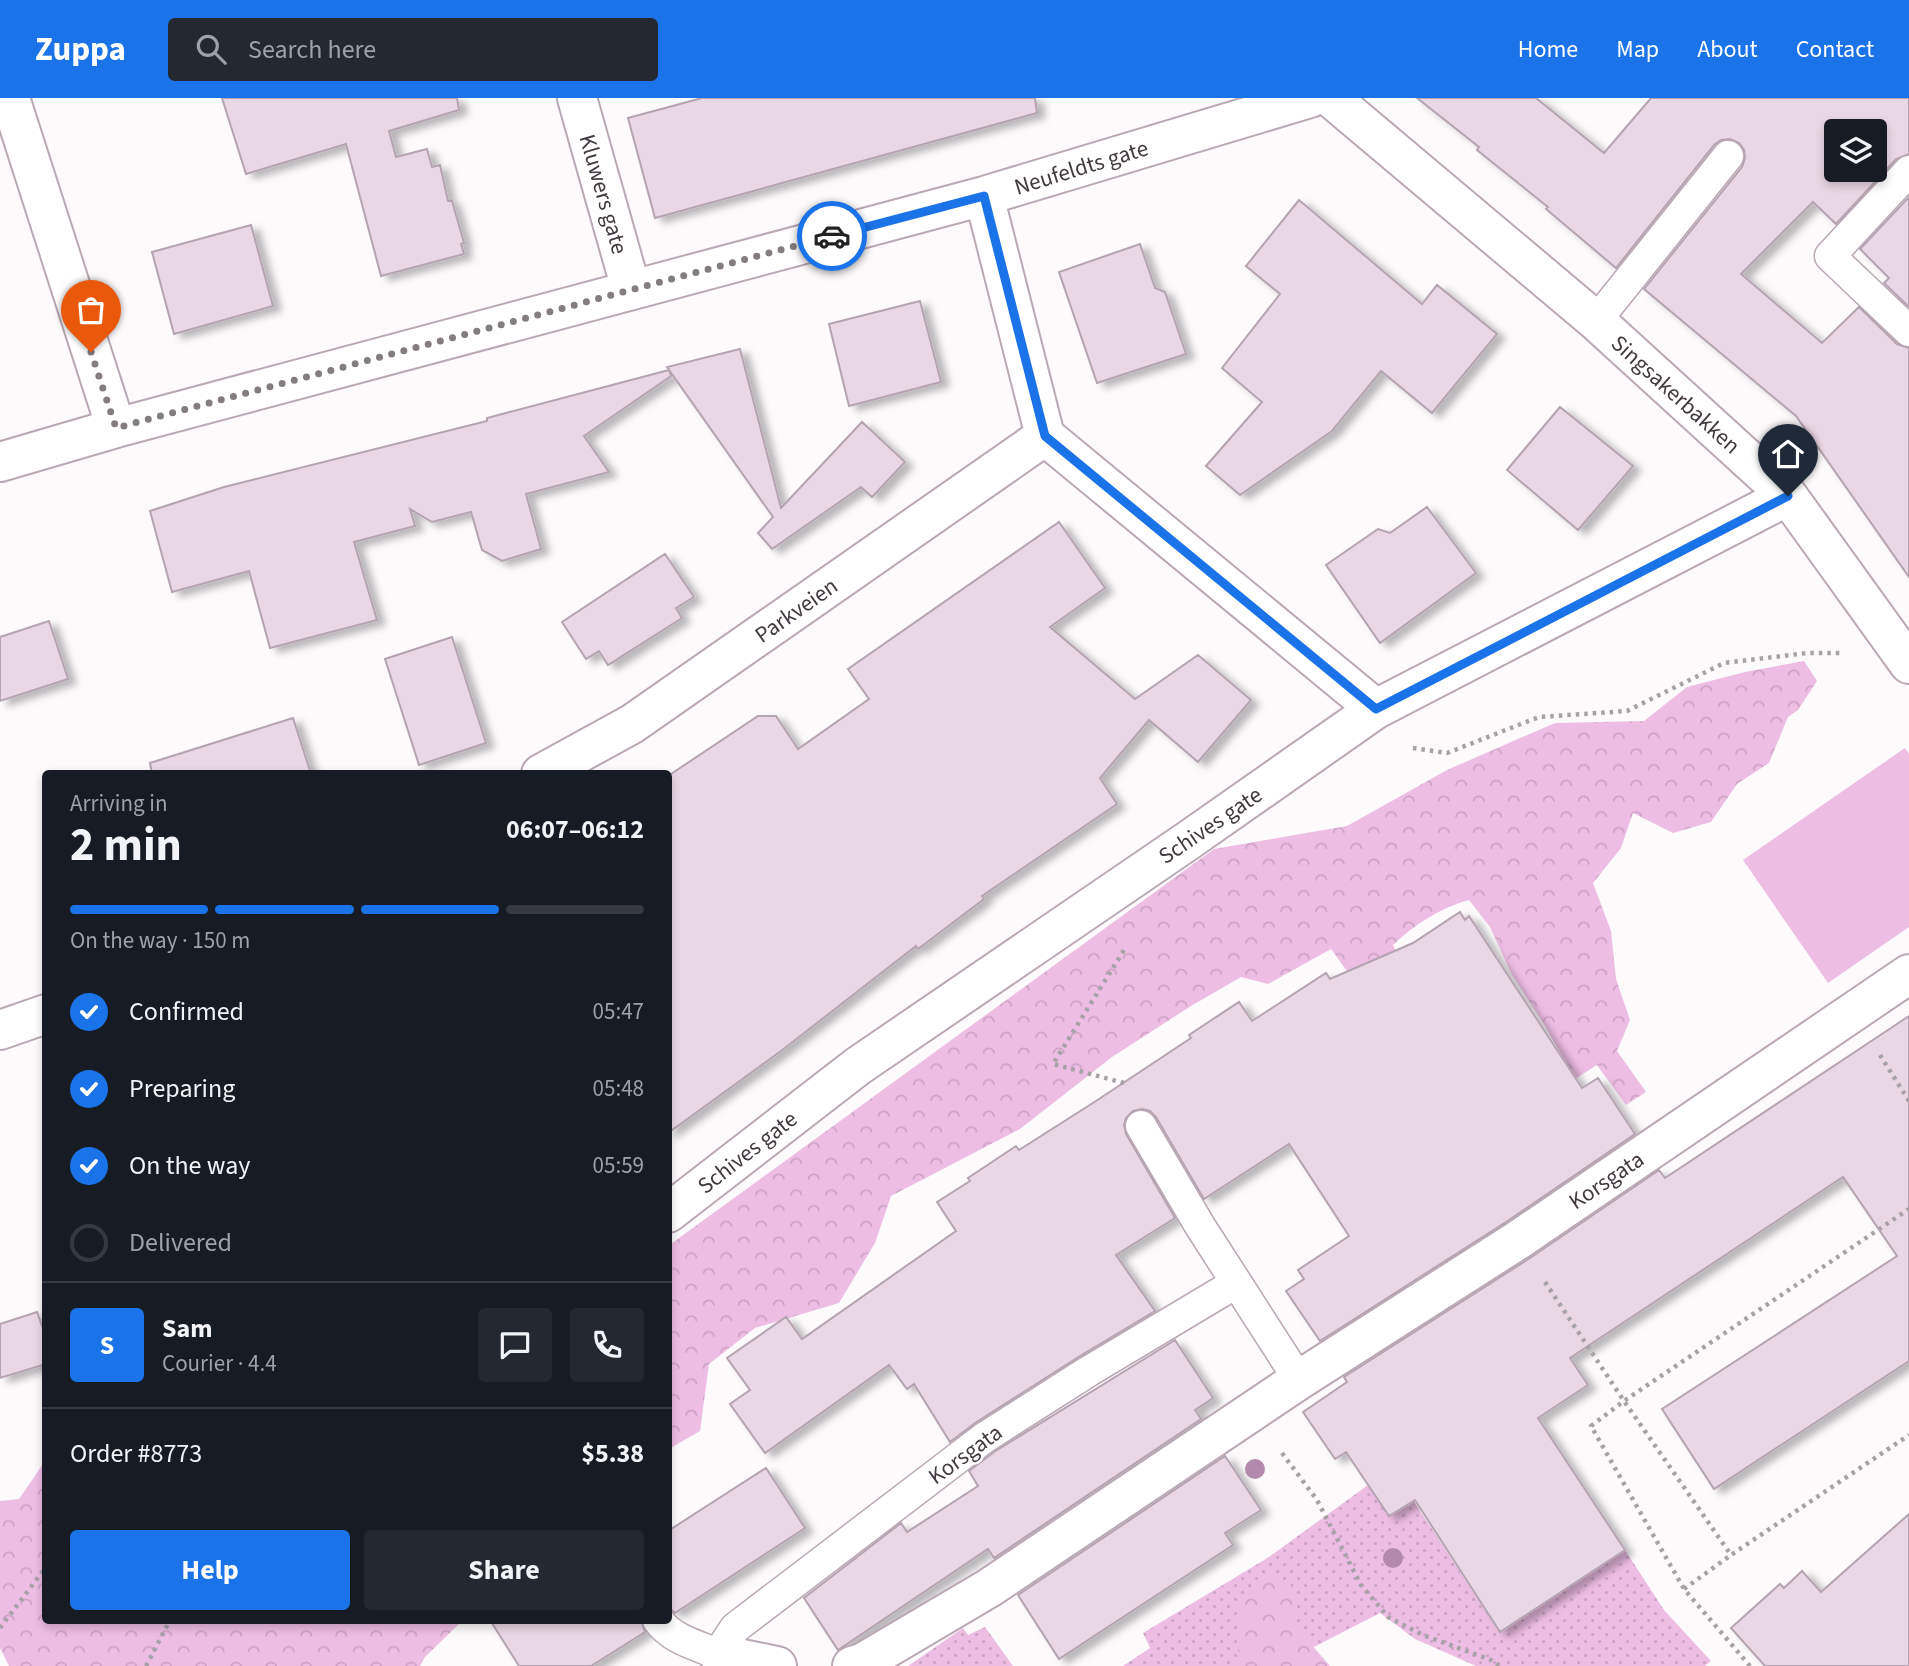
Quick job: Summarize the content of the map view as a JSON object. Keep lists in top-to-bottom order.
{
  "streets": {
    "street": [
      "Neufeldts gate",
      "Kluwers gate",
      "Singsakerbakken",
      "Parkveien",
      "Schives gate",
      "Korsgata"
    ]
  },
  "crossings": [
    ["Neufeldts gate", "Kluwers gate"],
    ["Singsakerbakken", "Schives gate"]
  ],
  "page": {
    "header": "Zuppa",
    "search": "Search here",
    "nav": [
      "Home",
      "Map",
      "About",
      "Contact"
    ],
    "heading": ["2 min", "Arriving in", "06:07–06:12"],
    "panel": [
      "Sam",
      "Courier · 4.4",
      "Order #8773",
      "$5.38"
    ],
    "bar": "On the way · 150 m",
    "list": [
      ["Confirmed", "05:47"],
      ["Preparing", "05:48"],
      ["On the way", "05:59"],
      "Delivered"
    ],
    "round": "S",
    "buttons": ["Help", "Share"]
  }
}
